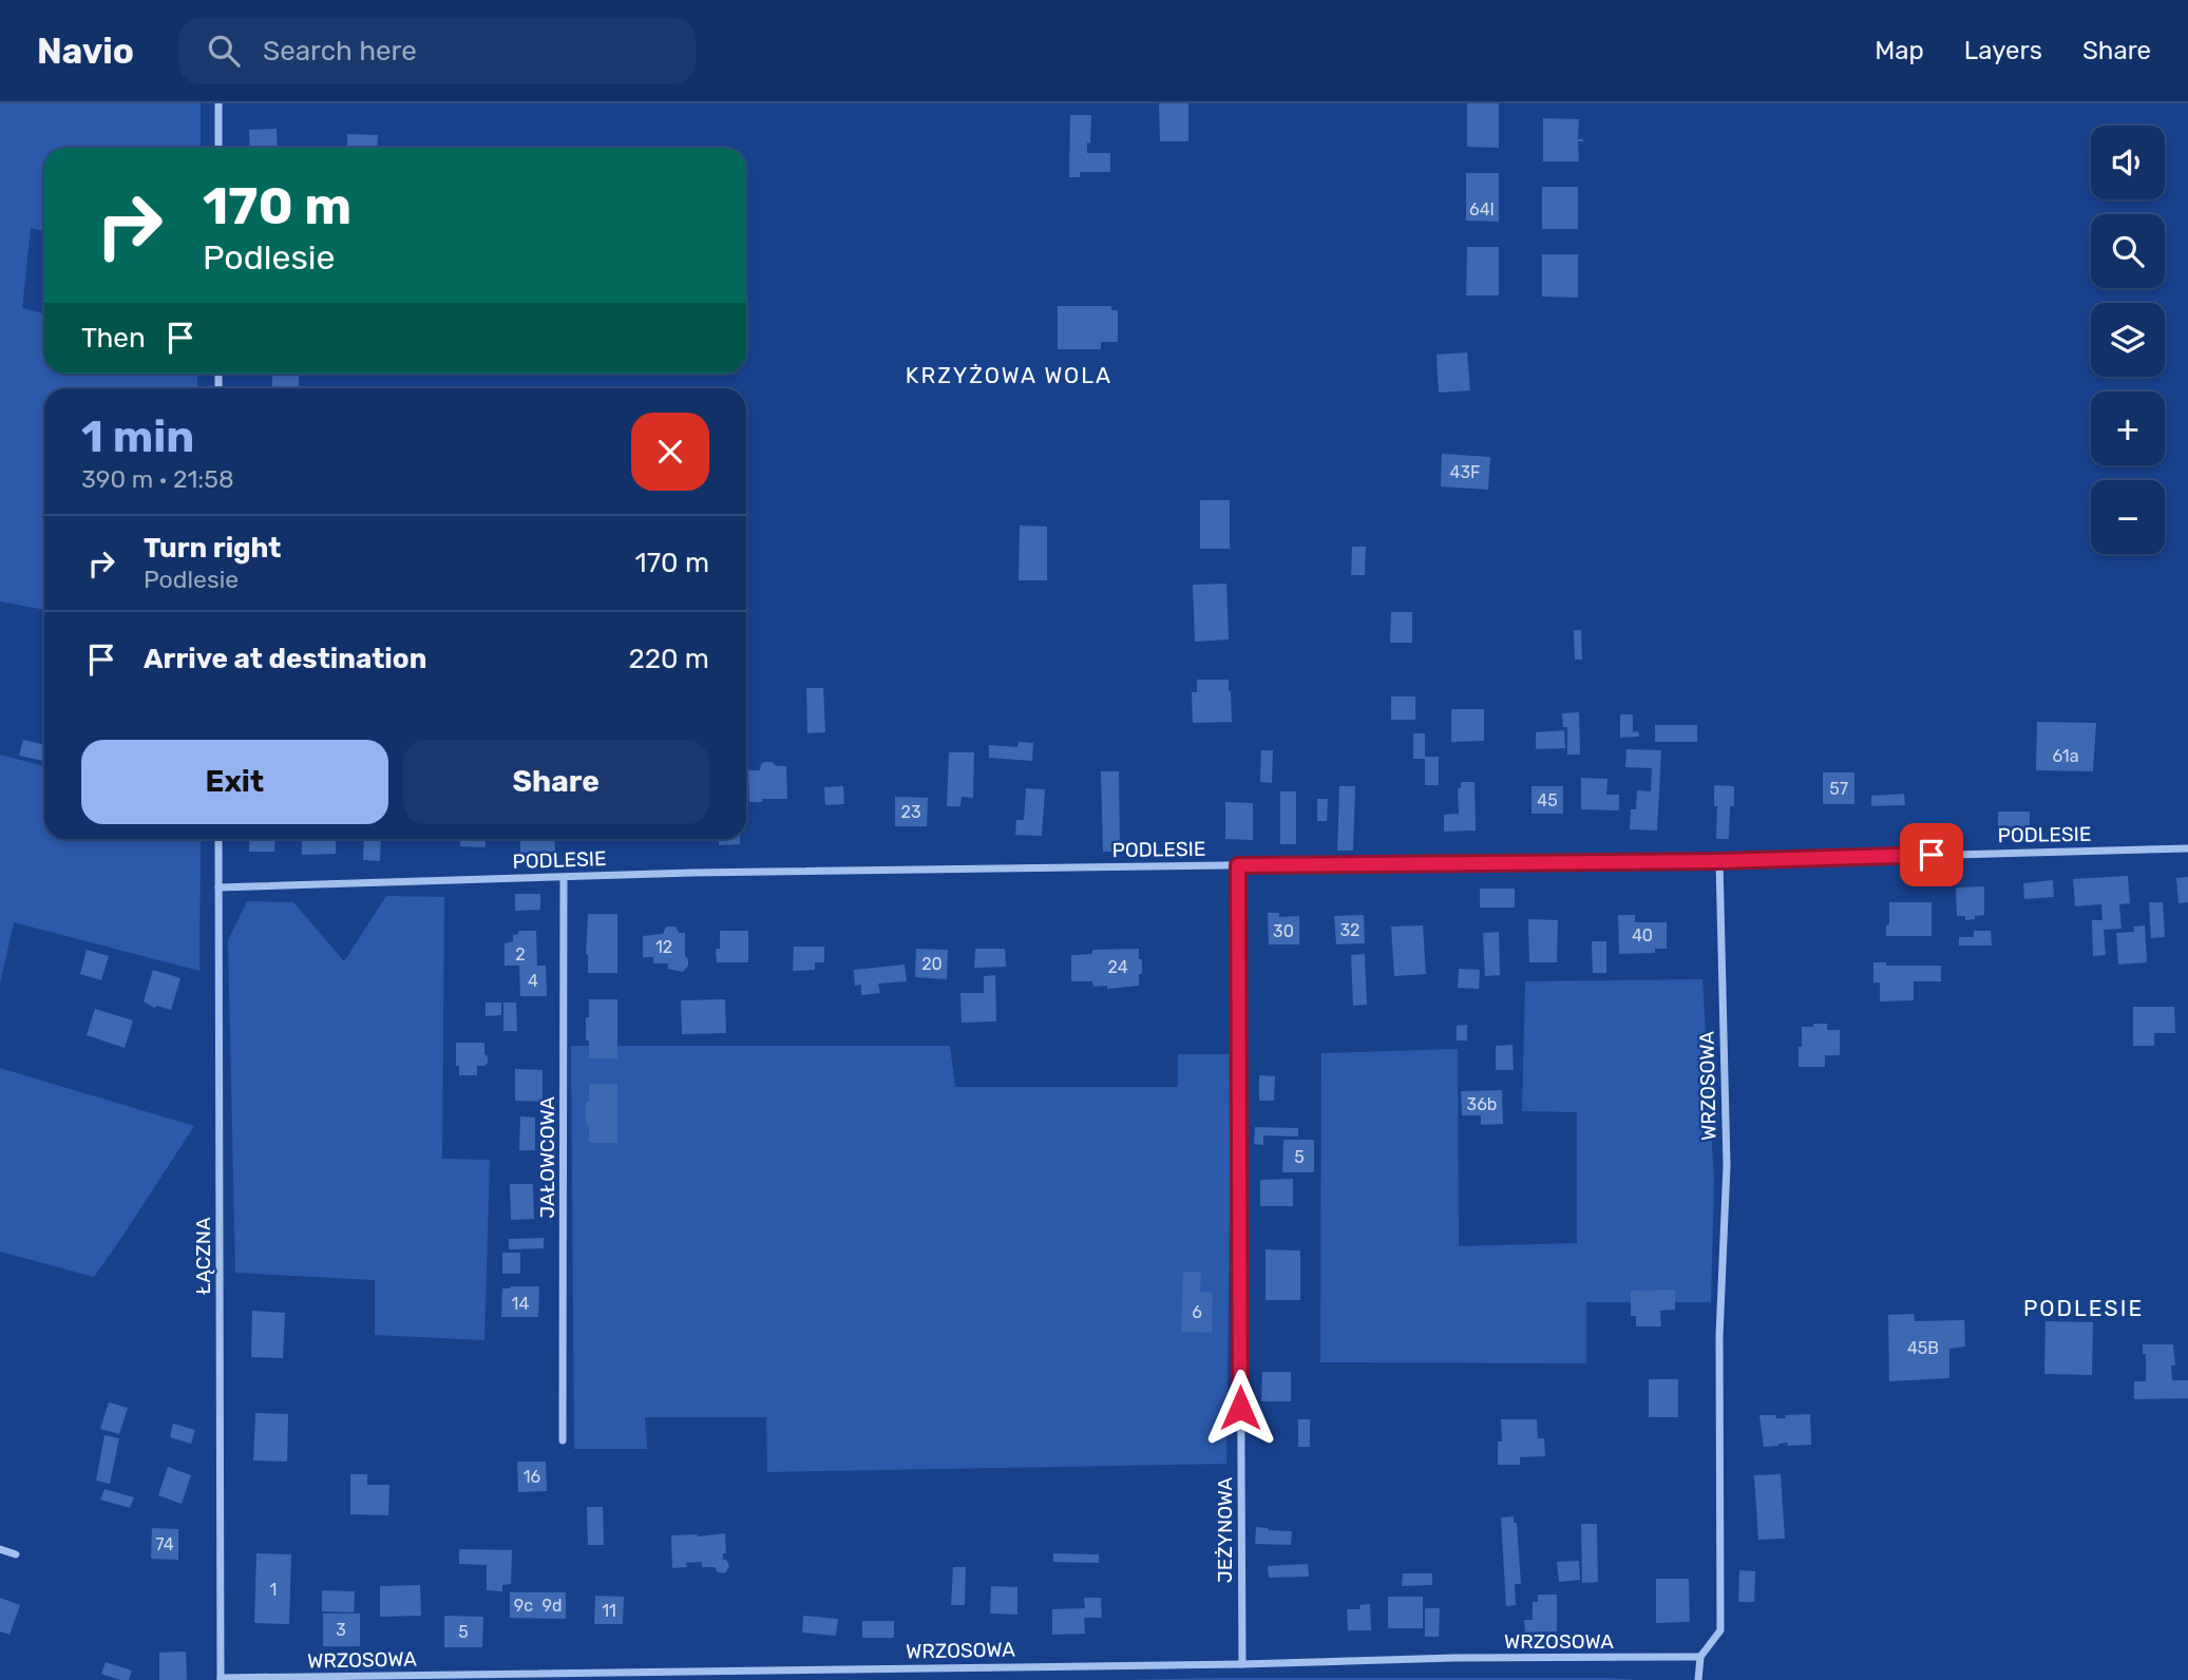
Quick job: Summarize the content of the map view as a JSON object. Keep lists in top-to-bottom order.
{
  "streets": {
    "street": [
      "PODLESIE",
      "WRZOSOWA",
      "JAŁOWCOWA",
      "ŁĄCZNA",
      "JEŻYNOWA"
    ]
  },
  "crossings": [
    ["PODLESIE", "WRZOSOWA"],
    ["PODLESIE", "JAŁOWCOWA"],
    ["PODLESIE", "ŁĄCZNA"],
    ["PODLESIE", "JEŻYNOWA"],
    ["WRZOSOWA", "ŁĄCZNA"],
    ["WRZOSOWA", "JEŻYNOWA"]
  ],
  "districts": ["KRZYŻOWA WOLA", "PODLESIE"],
  "house_numbers": [
    "64I",
    "43F",
    "61a",
    "57",
    "45",
    "23",
    "32",
    "30",
    "40",
    "12",
    "2",
    "20",
    "24",
    "4",
    "36b",
    "5",
    "14",
    "6",
    "45B",
    "16",
    "74",
    "1",
    "9c",
    "9d",
    "11",
    "3",
    "5"
  ],
  "page": {
    "header": "Navio",
    "search": "Search here",
    "nav": ["Map", "Layers", "Share"],
    "map_buttons": ["+", "−"],
    "turn": ["170 m", "Podlesie"],
    "then": "Then",
    "heading": ["1 min", "390 m · 21:58"],
    "list": [
      {
        "name": "Turn right",
        "note": "Podlesie",
        "value": "170 m"
      },
      {
        "name": "Arrive at destination",
        "value": "220 m"
      }
    ],
    "buttons": ["Exit", "Share"]
  }
}
